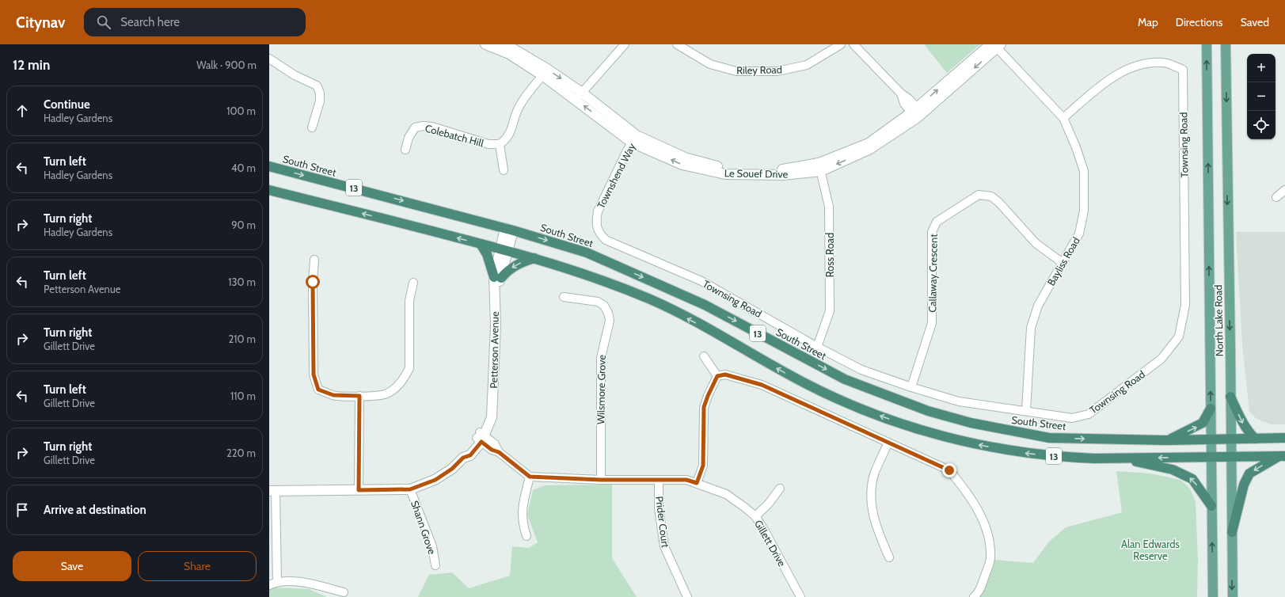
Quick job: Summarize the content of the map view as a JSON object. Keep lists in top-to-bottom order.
{
  "streets": {
    "highway": ["South Street", "13"],
    "main road": ["North Lake Road"],
    "street": [
      "Riley Road",
      "Colebatch Hill",
      "Townsing Road",
      "Le Souef Drive",
      "Townshend Way",
      "Ross Road",
      "Bayliss Road",
      "Callaway Crescent",
      "Petterson Avenue",
      "Wilsmore Grove",
      "Prider Court",
      "Shann Grove",
      "Gillett Drive"
    ]
  },
  "crossings": [
    ["Townsing Road", "Townshend Way"],
    ["Townsing Road", "Ross Road"],
    ["Townsing Road", "Bayliss Road"],
    ["Townsing Road", "Callaway Crescent"],
    ["South Street", "North Lake Road"],
    ["South Street", "Petterson Avenue"],
    ["Le Souef Drive", "Townshend Way"],
    ["Le Souef Drive", "Ross Road"],
    ["Le Souef Drive", "Bayliss Road"],
    ["13", "North Lake Road"],
    ["13", "Petterson Avenue"],
    ["Bayliss Road", "Callaway Crescent"],
    ["Petterson Avenue", "Shann Grove"],
    ["Wilsmore Grove", "Gillett Drive"],
    ["Prider Court", "Gillett Drive"]
  ],
  "parks": ["Alan Edwards Reserve"],
  "page": {
    "header": "Citynav",
    "search": "Search here",
    "nav": ["Map", "Directions", "Saved"],
    "heading": ["12 min", "Walk · 900 m"],
    "map_buttons": ["+", "−"],
    "list": [
      ["Continue", "Hadley Gardens", "100 m"],
      ["Turn left", "Hadley Gardens", "40 m"],
      ["Turn right", "Hadley Gardens", "90 m"],
      ["Turn left", "Petterson Avenue", "130 m"],
      ["Turn right", "Gillett Drive", "210 m"],
      ["Turn left", "Gillett Drive", "110 m"],
      ["Turn right", "Gillett Drive", "220 m"],
      "Arrive at destination"
    ],
    "buttons": ["Save", "Share"]
  }
}
